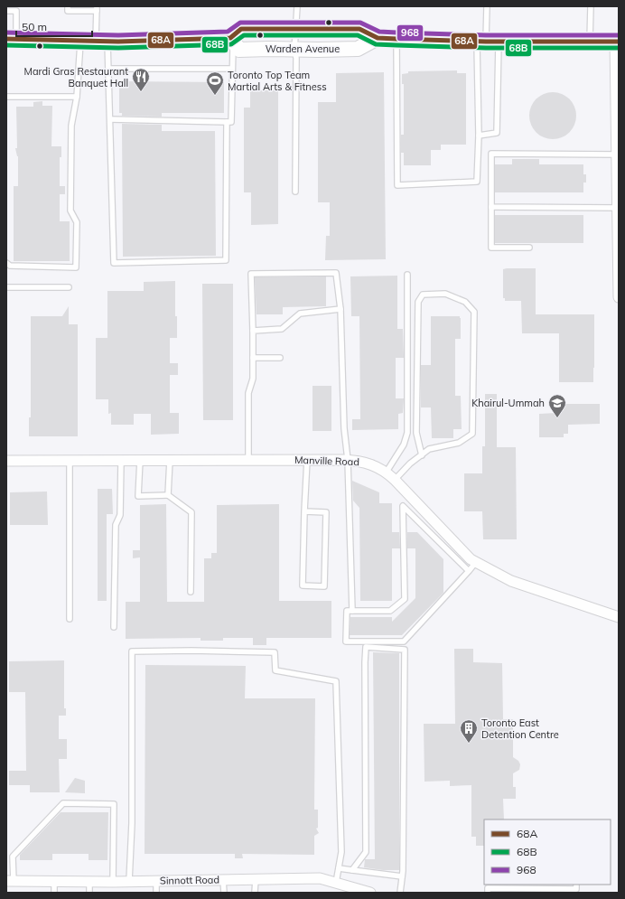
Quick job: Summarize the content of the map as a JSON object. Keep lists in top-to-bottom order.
{
  "streets": {
    "main road": ["Warden Avenue"],
    "street": ["Manville Road", "Sinnott Road"]
  },
  "places": {
    "restaurant": ["Mardi Gras Restaurant Banquet Hall"],
    "sports": ["Toronto Top Team Martial Arts & Fitness"],
    "school or university": ["Khairul-Ummah"],
    "building": ["Toronto East Detention Centre"]
  },
  "lines": ["transit line 968", "transit line 68A", "transit line 68B"],
  "legend": ["68A", "68B", "968"],
  "scale_bar": "50 m"
}
